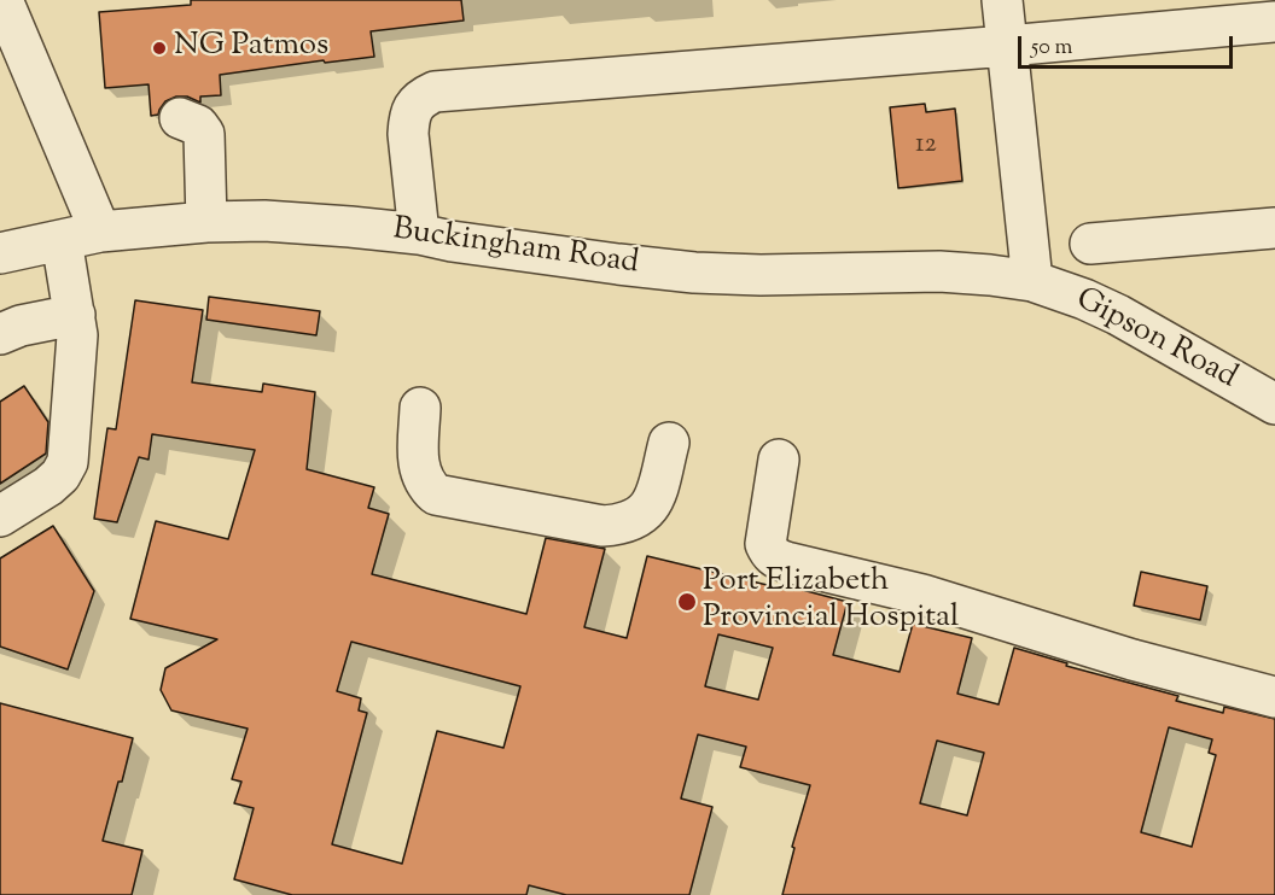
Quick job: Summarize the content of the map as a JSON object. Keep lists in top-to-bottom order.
{
  "streets": {
    "street": ["Buckingham Road", "Gipson Road"]
  },
  "crossings": [
    ["Buckingham Road", "Gipson Road"]
  ],
  "places": ["NG Patmos", "Port Elizabeth Provincial Hospital"],
  "house_numbers": ["12"],
  "scale_bar": "50 m"
}
